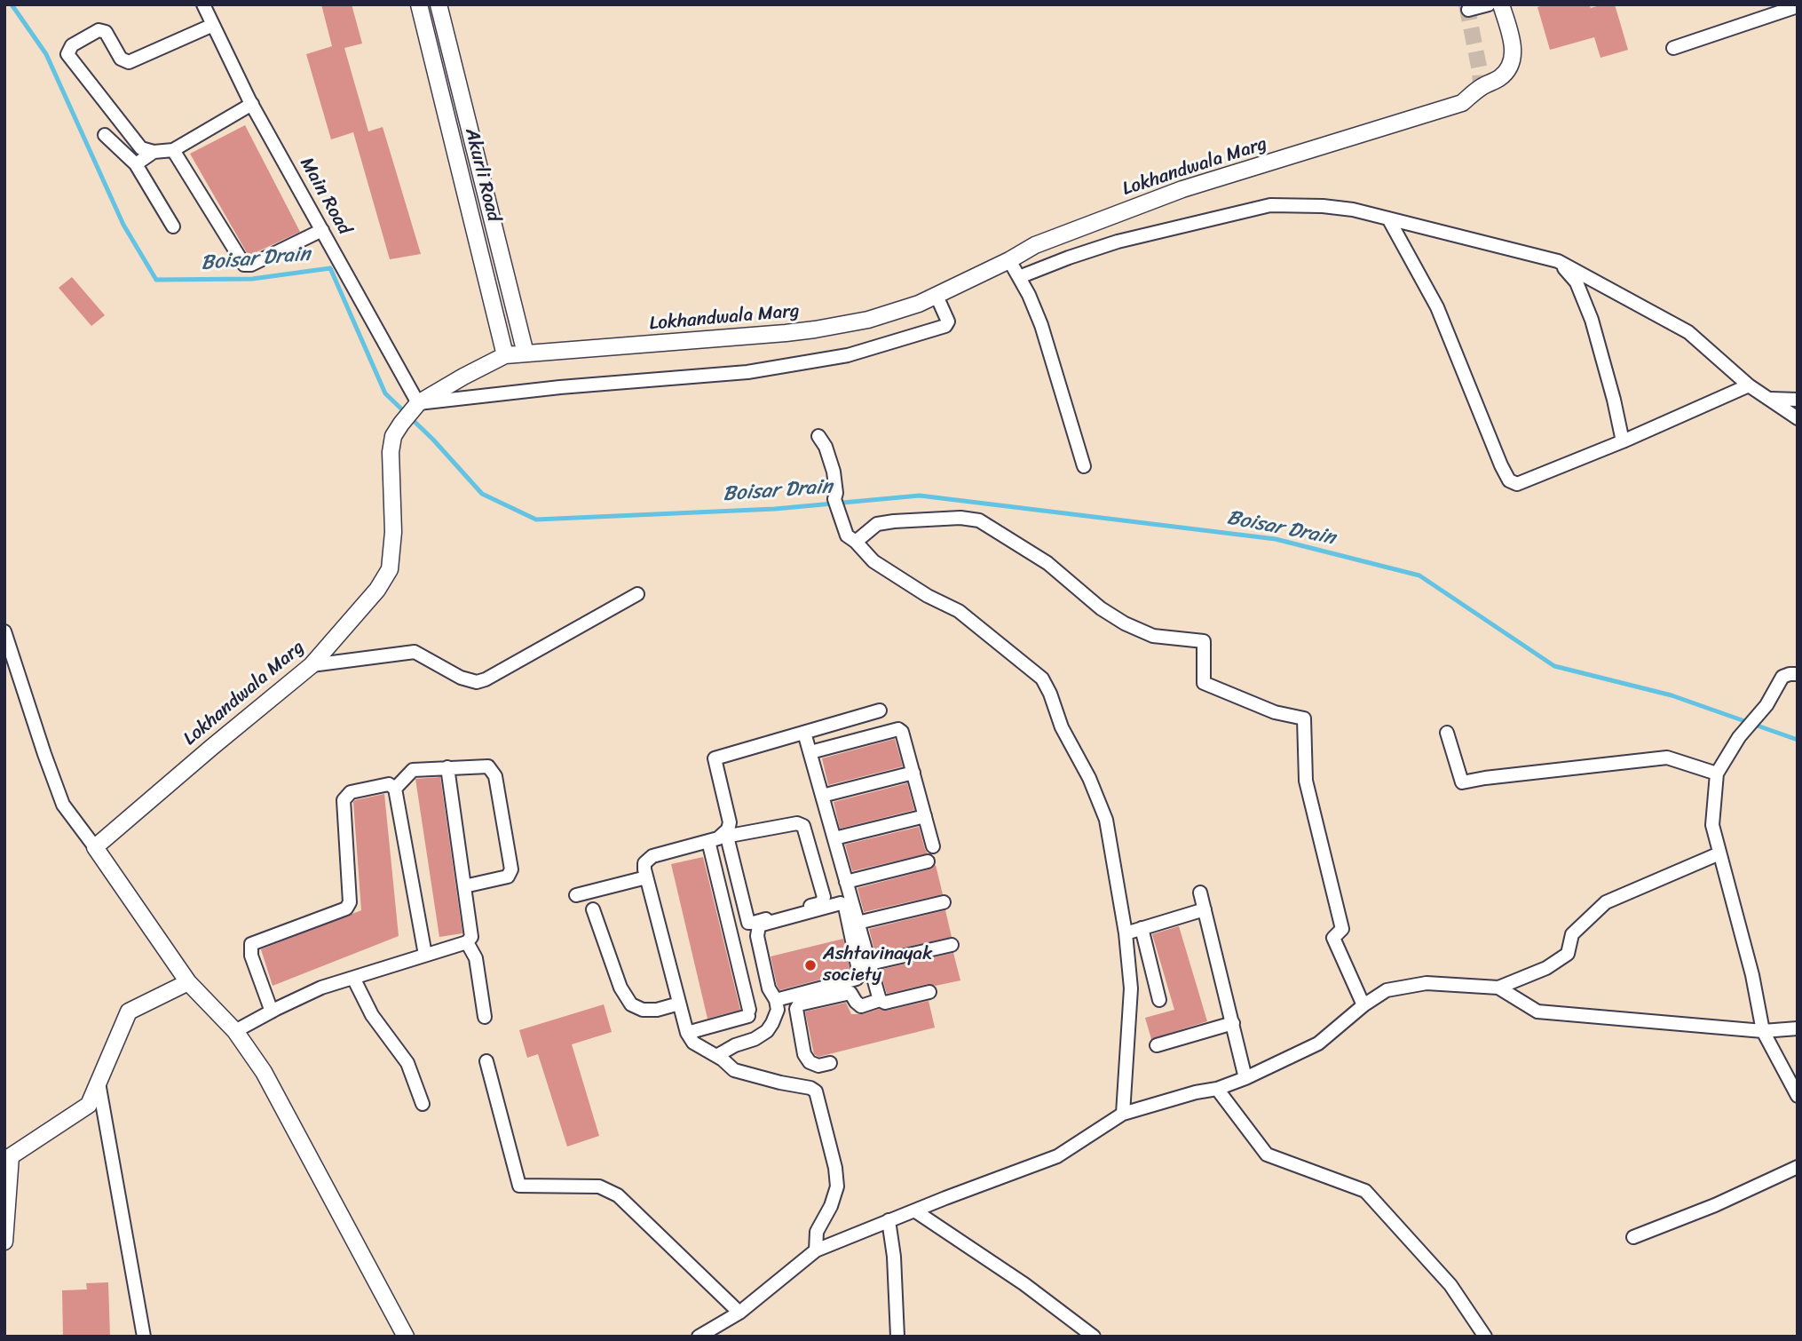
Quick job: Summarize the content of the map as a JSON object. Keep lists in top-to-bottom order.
{
  "streets": {
    "street": ["Lokhandwala Marg", "Akurli Road", "Main Road"]
  },
  "crossings": [
    ["Lokhandwala Marg", "Akurli Road"],
    ["Lokhandwala Marg", "Main Road"]
  ],
  "water": ["Boisar Drain"],
  "places": ["Ashtavinayak society"]
}
